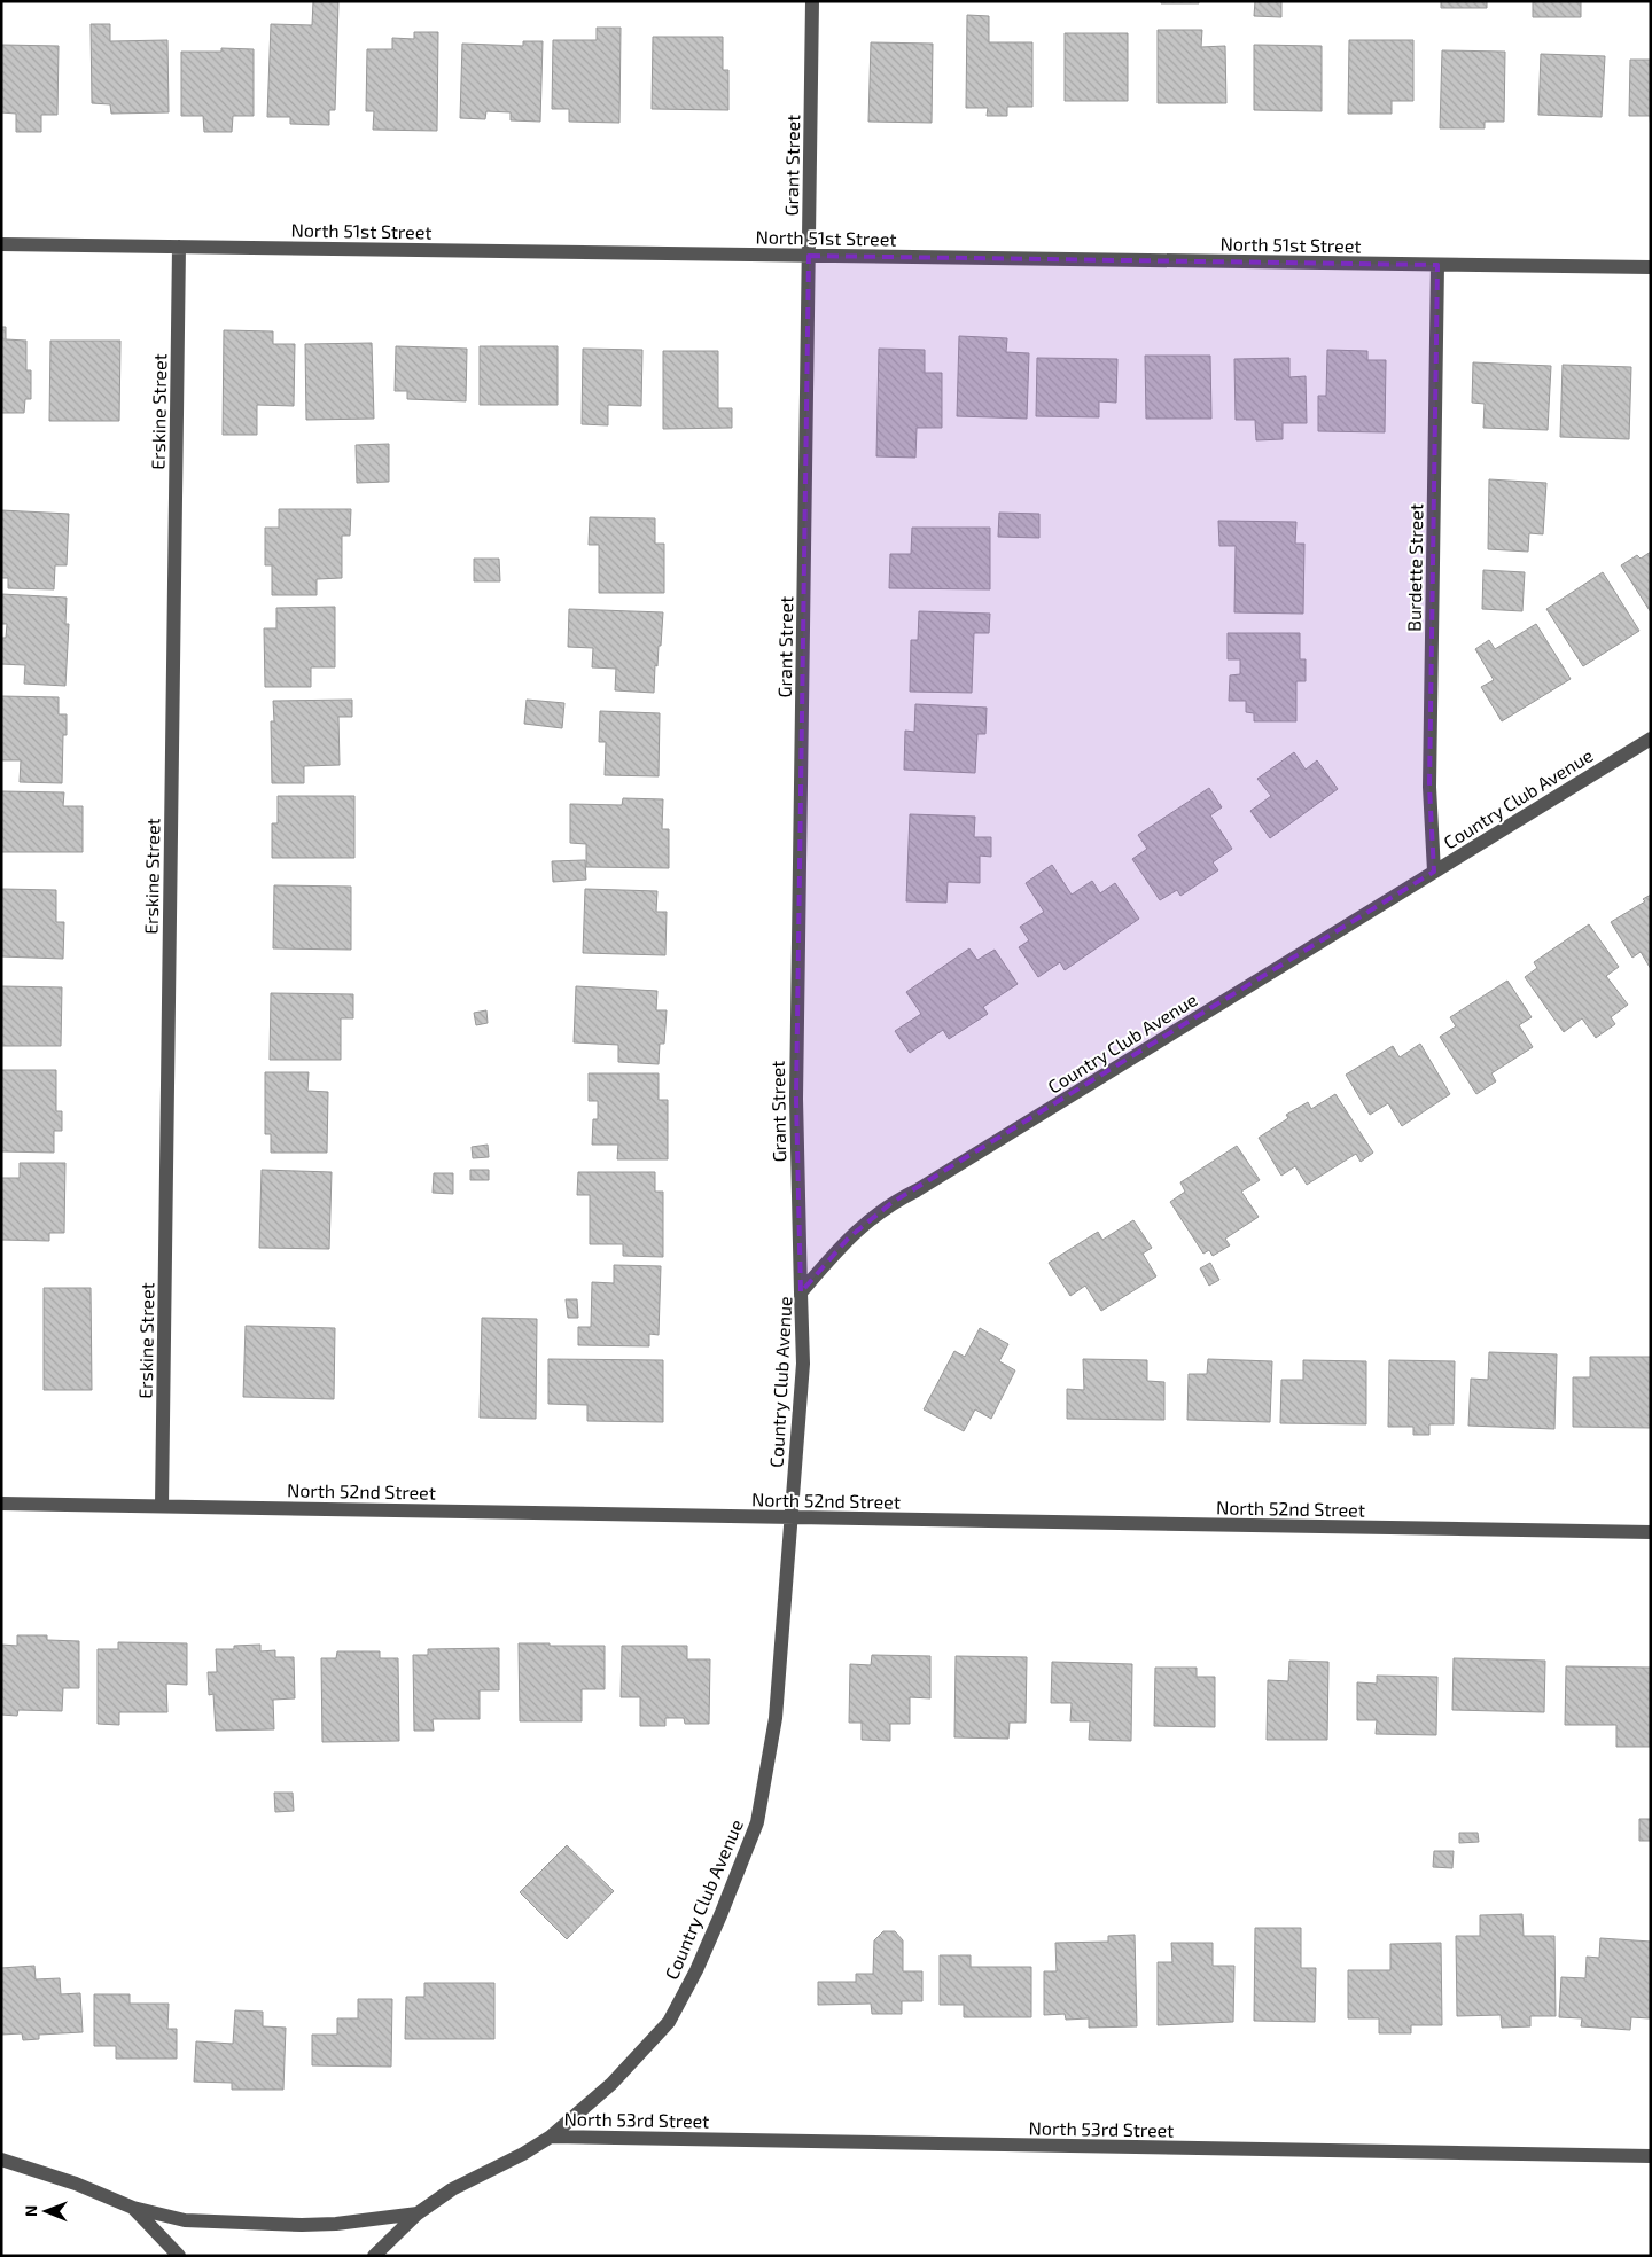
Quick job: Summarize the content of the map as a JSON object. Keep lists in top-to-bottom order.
{
  "streets": {
    "street": [
      "Grant Street",
      "North 51st Street",
      "Erskine Street",
      "Burdette Street",
      "Country Club Avenue",
      "North 52nd Street",
      "North 53rd Street"
    ]
  },
  "crossings": [
    ["Grant Street", "North 51st Street"],
    ["Grant Street", "Country Club Avenue"],
    ["North 51st Street", "Erskine Street"],
    ["North 51st Street", "Burdette Street"],
    ["Erskine Street", "North 52nd Street"],
    ["Burdette Street", "Country Club Avenue"],
    ["Country Club Avenue", "North 52nd Street"],
    ["Country Club Avenue", "North 53rd Street"]
  ],
  "north": "left"
}
